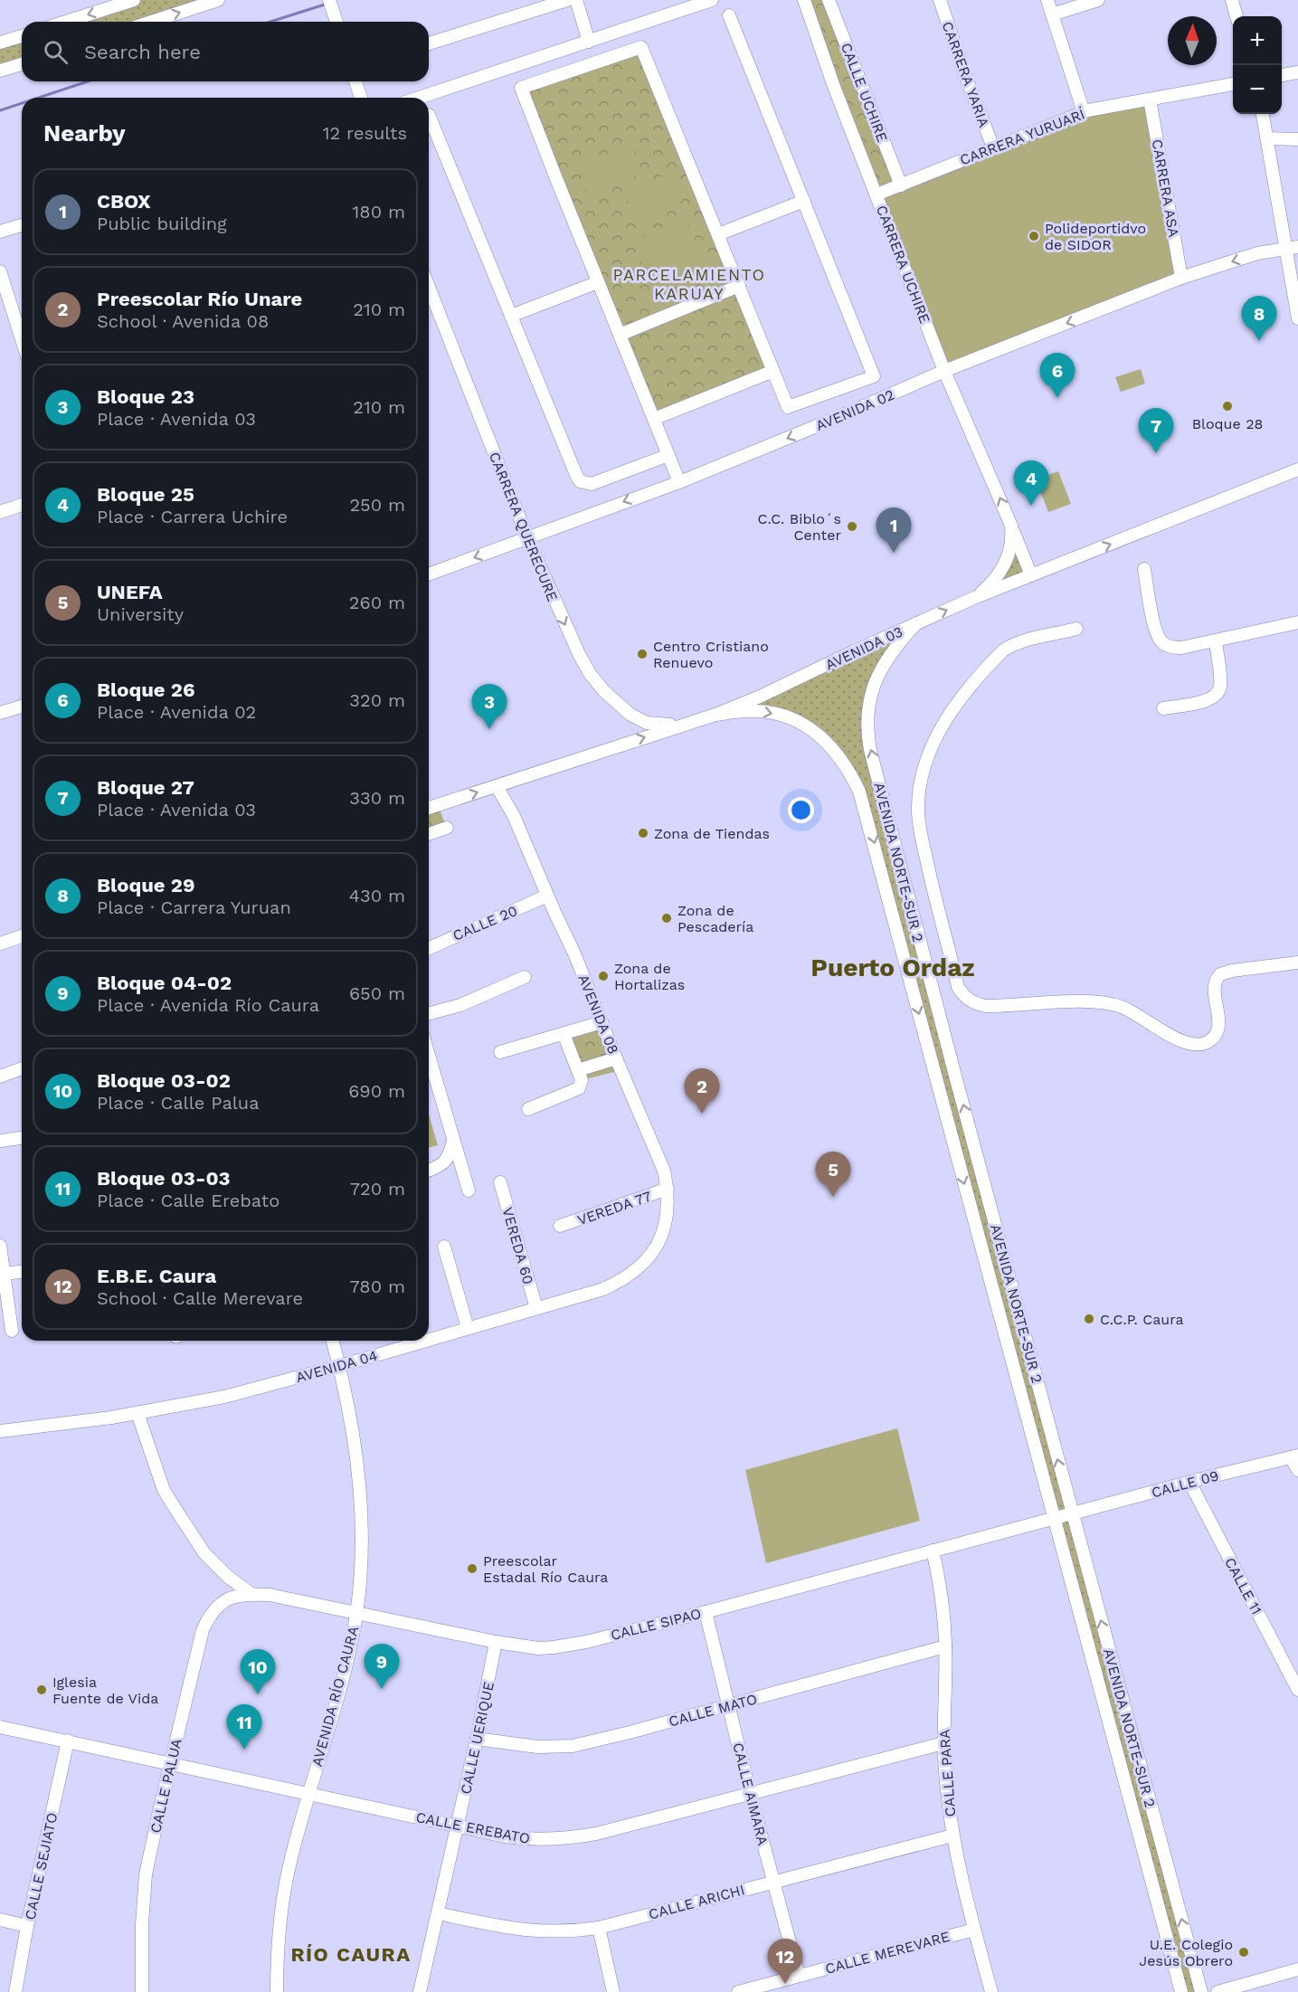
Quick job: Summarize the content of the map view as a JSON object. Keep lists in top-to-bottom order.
{
  "streets": {
    "street": [
      "CARRERA YARIA",
      "CALLE UCHIRE",
      "CARRERA YURUARÍ",
      "CARRERA ASA",
      "CARRERA UCHIRE",
      "AVENIDA 02",
      "CARRERA QUERECURE",
      "AVENIDA 03",
      "AVENIDA NORTE-SUR 2",
      "CALLE 20",
      "AVENIDA 08",
      "VEREDA 77",
      "VEREDA 60",
      "AVENIDA 04",
      "CALLE 09",
      "CALLE 11",
      "CALLE SIPAO",
      "AVENIDA RÍO CAURA",
      "CALLE MATO",
      "CALLE UERIQUE",
      "CALLE PARA",
      "CALLE PALUA",
      "CALLE AIMARA",
      "CALLE EREBATO",
      "CALLE SEJIATO",
      "CALLE ARICHI",
      "CALLE MEREVARE"
    ]
  },
  "crossings": [
    ["CARRERA YARIA", "CARRERA YURUARÍ"],
    ["CALLE UCHIRE", "CARRERA YURUARÍ"],
    ["CARRERA YURUARÍ", "CARRERA ASA"],
    ["CARRERA YURUARÍ", "CARRERA UCHIRE"],
    ["CARRERA ASA", "AVENIDA 02"],
    ["CARRERA UCHIRE", "AVENIDA 02"],
    ["CARRERA UCHIRE", "AVENIDA 03"],
    ["AVENIDA 02", "CARRERA QUERECURE"],
    ["CARRERA QUERECURE", "AVENIDA 03"],
    ["AVENIDA 03", "AVENIDA NORTE-SUR 2"],
    ["AVENIDA 03", "AVENIDA 08"],
    ["AVENIDA NORTE-SUR 2", "CALLE 09"],
    ["AVENIDA NORTE-SUR 2", "CALLE SIPAO"],
    ["CALLE 20", "AVENIDA 08"],
    ["AVENIDA 08", "VEREDA 77"],
    ["AVENIDA 08", "AVENIDA 04"],
    ["VEREDA 60", "AVENIDA 04"],
    ["AVENIDA 04", "AVENIDA RÍO CAURA"],
    ["CALLE 09", "CALLE 11"],
    ["CALLE 09", "CALLE SIPAO"],
    ["CALLE SIPAO", "AVENIDA RÍO CAURA"],
    ["CALLE SIPAO", "CALLE UERIQUE"],
    ["CALLE SIPAO", "CALLE PARA"],
    ["CALLE SIPAO", "CALLE PALUA"],
    ["CALLE SIPAO", "CALLE AIMARA"],
    ["AVENIDA RÍO CAURA", "CALLE EREBATO"],
    ["CALLE MATO", "CALLE UERIQUE"],
    ["CALLE MATO", "CALLE PARA"],
    ["CALLE MATO", "CALLE AIMARA"],
    ["CALLE UERIQUE", "CALLE EREBATO"],
    ["CALLE UERIQUE", "CALLE ARICHI"],
    ["CALLE PARA", "CALLE EREBATO"],
    ["CALLE PARA", "CALLE ARICHI"],
    ["CALLE PARA", "CALLE MEREVARE"],
    ["CALLE PALUA", "CALLE EREBATO"],
    ["CALLE AIMARA", "CALLE EREBATO"],
    ["CALLE AIMARA", "CALLE ARICHI"],
    ["CALLE AIMARA", "CALLE MEREVARE"],
    ["CALLE EREBATO", "CALLE SEJIATO"]
  ],
  "one_way": ["AVENIDA 02", "CARRERA QUERECURE", "AVENIDA 03"],
  "districts": ["PARCELAMIENTO KARUAY", "Puerto Ordaz", "RÍO CAURA"],
  "places": [
    "Polideportidvo de SIDOR",
    "Bloque 28",
    "C.C. Biblo´s Center",
    "Centro Cristiano Renuevo",
    "Zona de Tiendas",
    "Zona de Pescadería",
    "Zona de Hortalizas",
    "C.C.P. Caura",
    "Preescolar Estadal Río Caura",
    "Iglesia Fuente de Vida",
    "U.E. Colegio Jesús Obrero"
  ],
  "north": "top",
  "page": {
    "map_buttons": ["+", "−"],
    "search": "Search here",
    "heading": ["Nearby", "12 results"],
    "list": [
      {
        "mark": "1",
        "name": "CBOX",
        "note": "Public building",
        "value": "180 m"
      },
      {
        "mark": "2",
        "name": "Preescolar Río Unare",
        "note": "School · Avenida 08",
        "value": "210 m"
      },
      {
        "mark": "3",
        "name": "Bloque 23",
        "note": "Place · Avenida 03",
        "value": "210 m"
      },
      {
        "mark": "4",
        "name": "Bloque 25",
        "note": "Place · Carrera Uchire",
        "value": "250 m"
      },
      {
        "mark": "5",
        "name": "UNEFA",
        "note": "University",
        "value": "260 m"
      },
      {
        "mark": "6",
        "name": "Bloque 26",
        "note": "Place · Avenida 02",
        "value": "320 m"
      },
      {
        "mark": "7",
        "name": "Bloque 27",
        "note": "Place · Avenida 03",
        "value": "330 m"
      },
      {
        "mark": "8",
        "name": "Bloque 29",
        "note": "Place · Carrera Yuruan",
        "value": "430 m"
      },
      {
        "mark": "9",
        "name": "Bloque 04-02",
        "note": "Place · Avenida Río Caura",
        "value": "650 m"
      },
      {
        "mark": "10",
        "name": "Bloque 03-02",
        "note": "Place · Calle Palua",
        "value": "690 m"
      },
      {
        "mark": "11",
        "name": "Bloque 03-03",
        "note": "Place · Calle Erebato",
        "value": "720 m"
      },
      {
        "mark": "12",
        "name": "E.B.E. Caura",
        "note": "School · Calle Merevare",
        "value": "780 m"
      }
    ],
    "pins": [
      "8",
      "6",
      "7",
      "4",
      "1",
      "3",
      "2",
      "5",
      "9",
      "10",
      "11",
      "12"
    ]
  }
}
